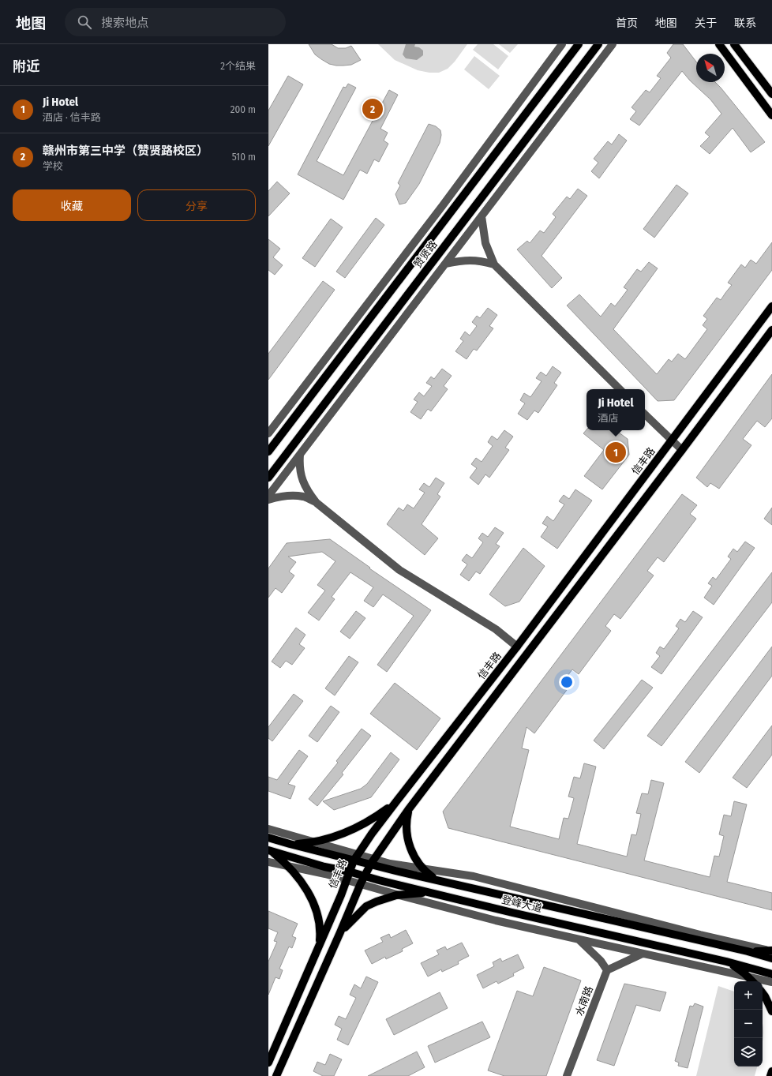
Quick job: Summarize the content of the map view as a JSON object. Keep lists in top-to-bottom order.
{
  "streets": {
    "main road": ["赞贤路", "信丰路", "登峰大道"],
    "street": ["水南路"]
  },
  "crossings": [
    ["信丰路", "登峰大道"]
  ],
  "north": "top left",
  "page": {
    "header": "地图",
    "search": "搜索地点",
    "nav": [
      "首页",
      "地图",
      "关于",
      "联系"
    ],
    "heading": ["附近", "2个结果"],
    "list": [
      {
        "mark": "1",
        "name": "Ji Hotel",
        "note": "酒店 · 信丰路",
        "value": "200 m"
      },
      {
        "mark": "2",
        "name": "赣州市第三中学（赞贤路校区）",
        "note": "学校",
        "value": "510 m"
      }
    ],
    "pins": ["2", "1"],
    "buttons": ["收藏", "分享"],
    "popup": ["Ji Hotel", "酒店"],
    "map_buttons": ["+", "−"]
  }
}
